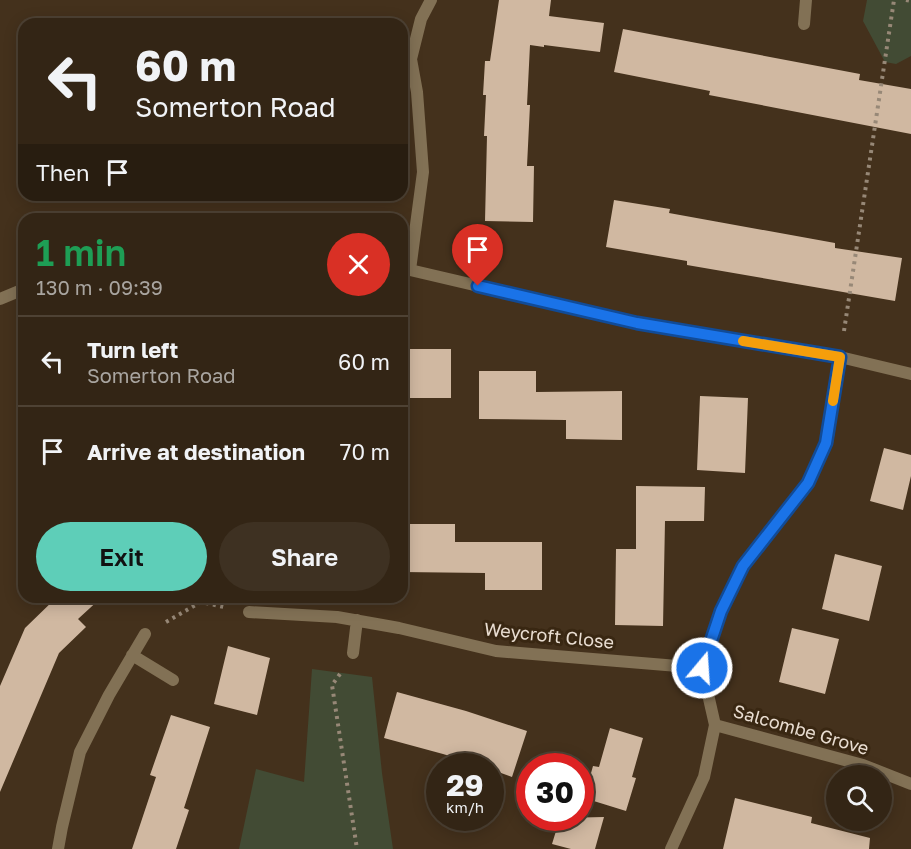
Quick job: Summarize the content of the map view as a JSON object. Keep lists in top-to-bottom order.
{
  "streets": {
    "street": ["Weycroft Close", "Salcombe Grove"]
  },
  "page": {
    "turn": ["60 m", "Somerton Road"],
    "then": "Then",
    "heading": ["1 min", "130 m · 09:39"],
    "list": [
      {
        "name": "Turn left",
        "note": "Somerton Road",
        "value": "60 m"
      },
      {
        "name": "Arrive at destination",
        "value": "70 m"
      }
    ],
    "buttons": ["Exit", "Share"],
    "speed": "29 km/h",
    "limit": "30"
  }
}
